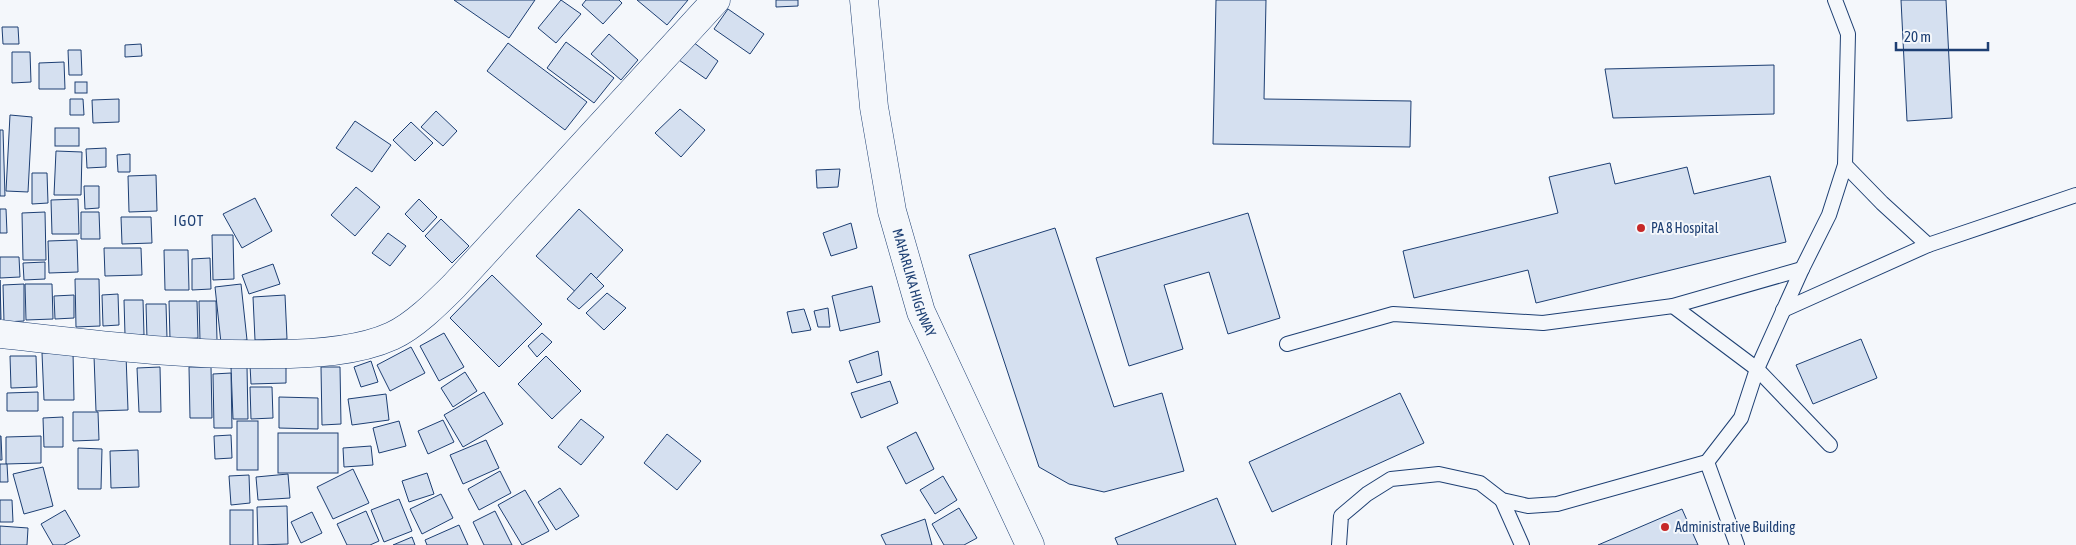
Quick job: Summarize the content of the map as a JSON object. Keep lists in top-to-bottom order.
{
  "streets": {
    "main road": ["MAHARLIKA HIGHWAY"]
  },
  "districts": ["IGOT"],
  "places": ["PA 8 Hospital", "Administrative Building"],
  "scale_bar": "20 m"
}
